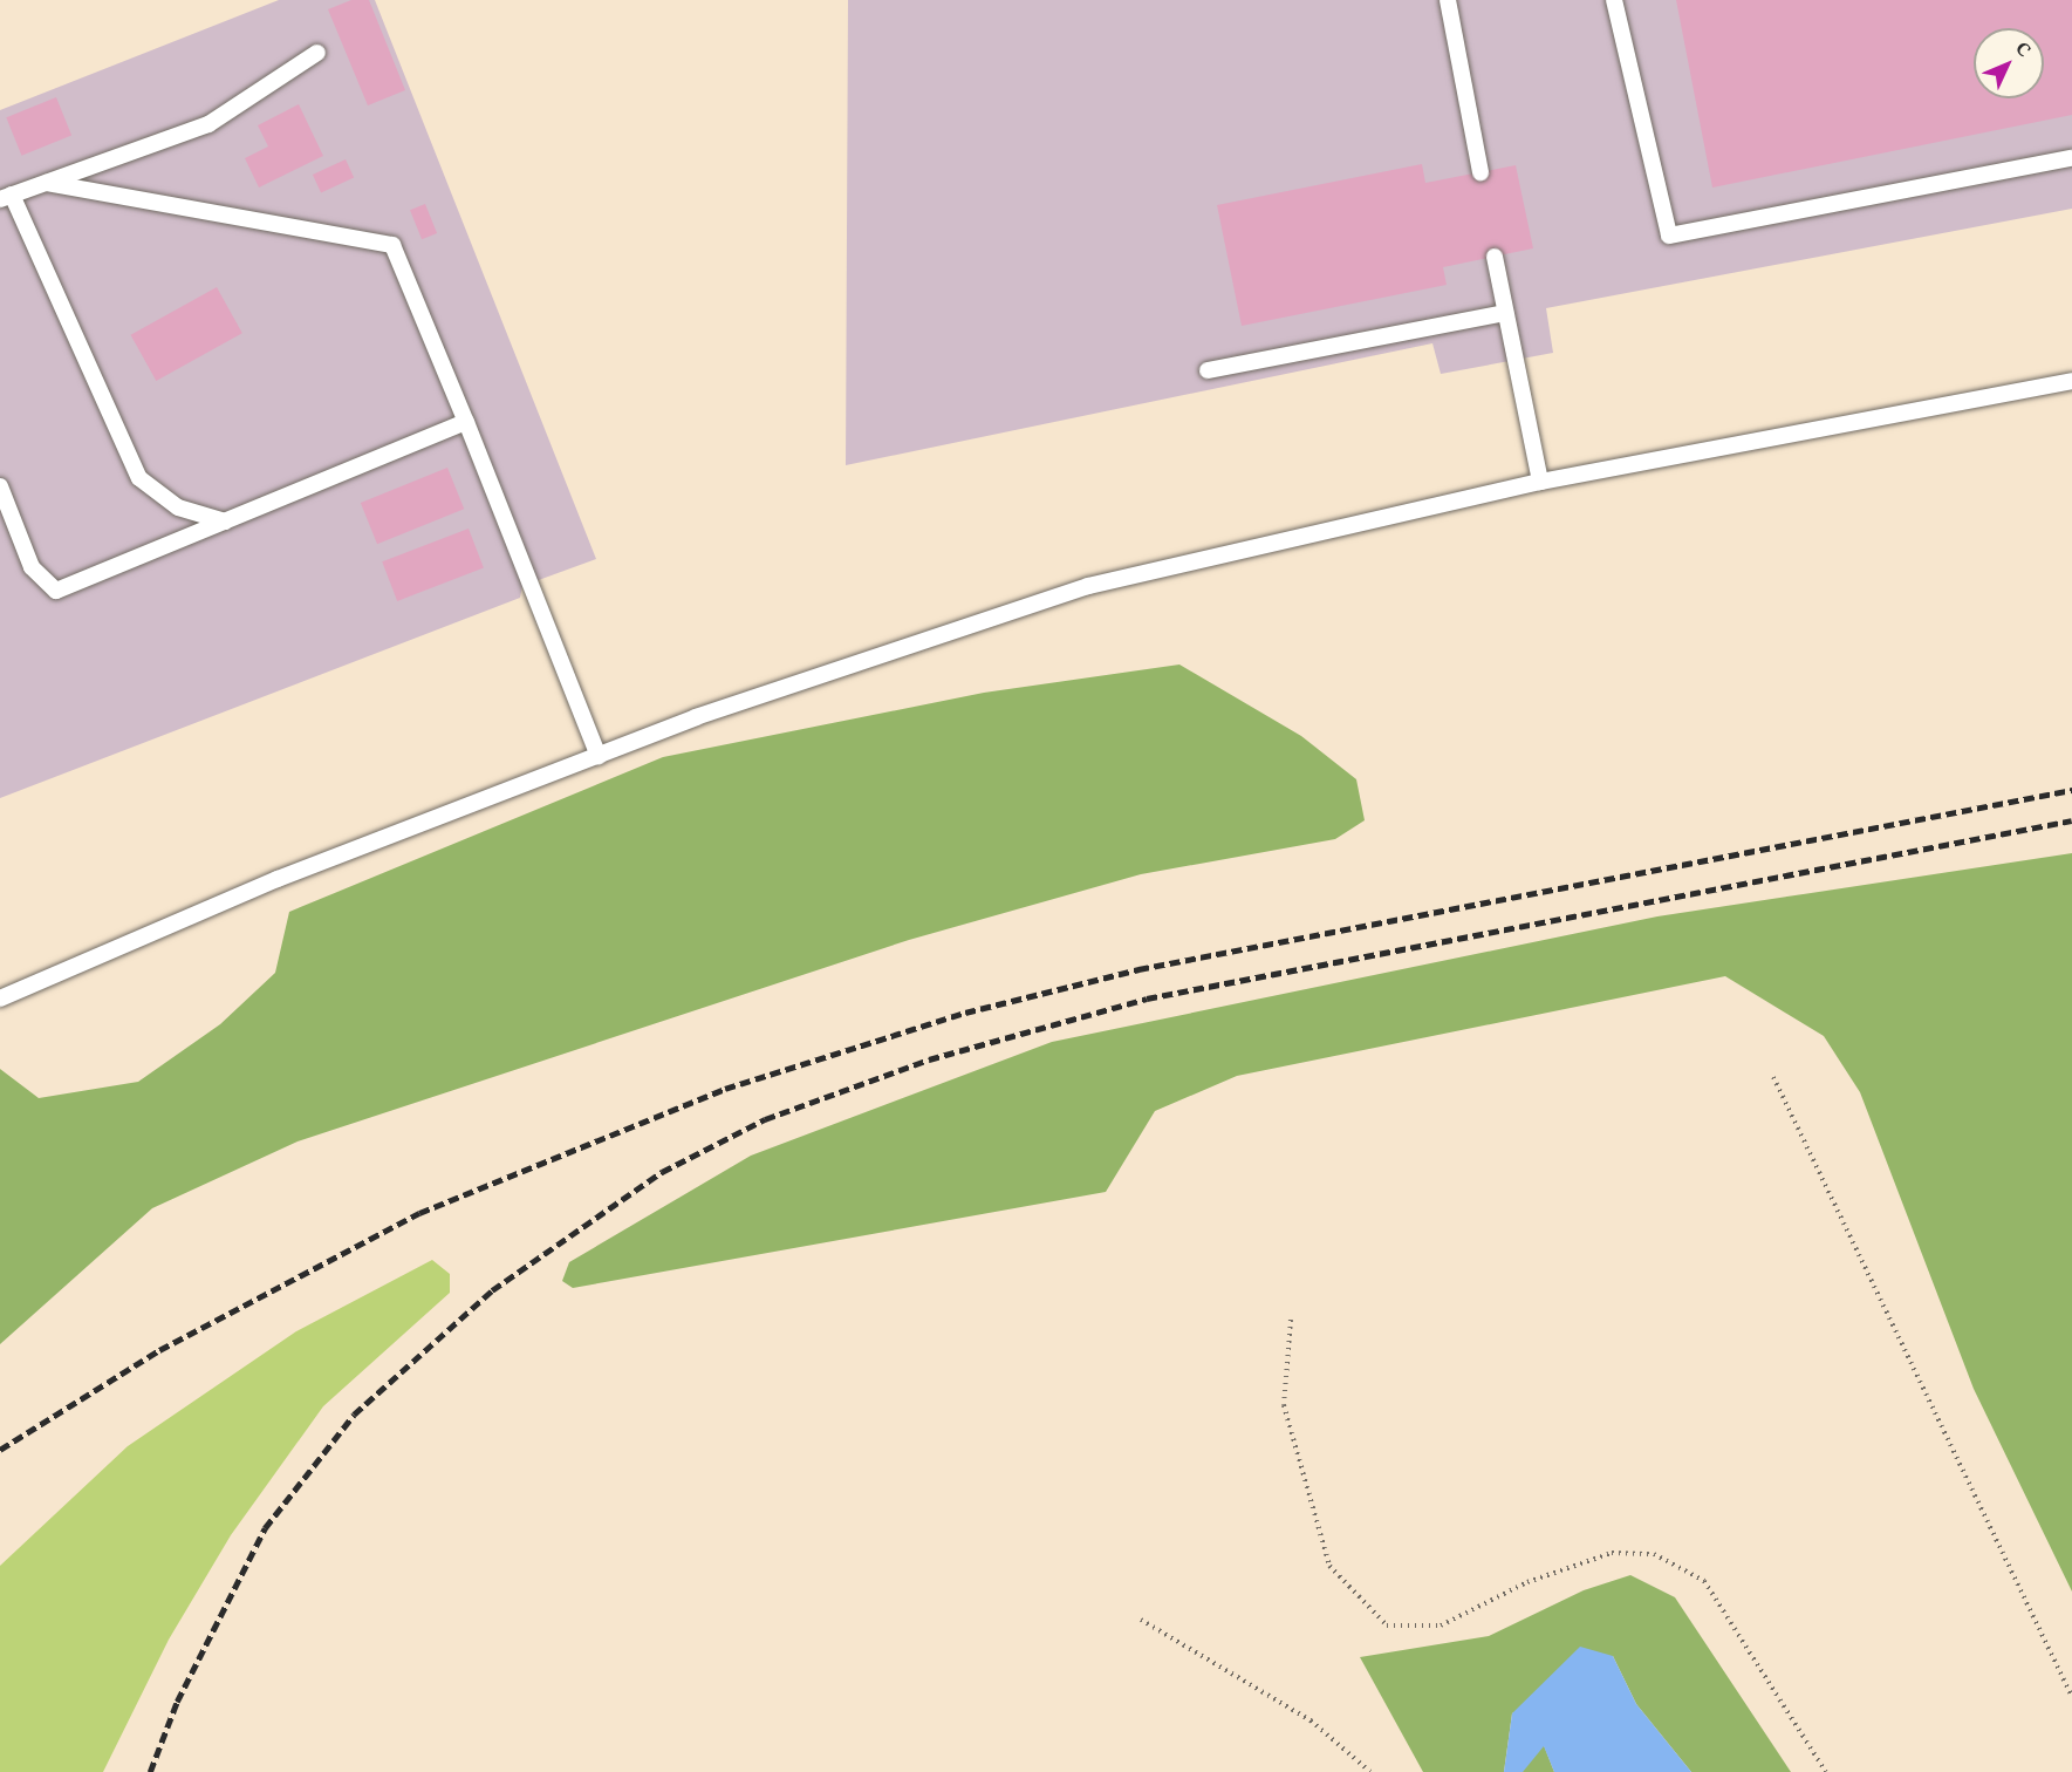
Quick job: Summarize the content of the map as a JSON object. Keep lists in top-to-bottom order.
{
  "north": "top right"
}
